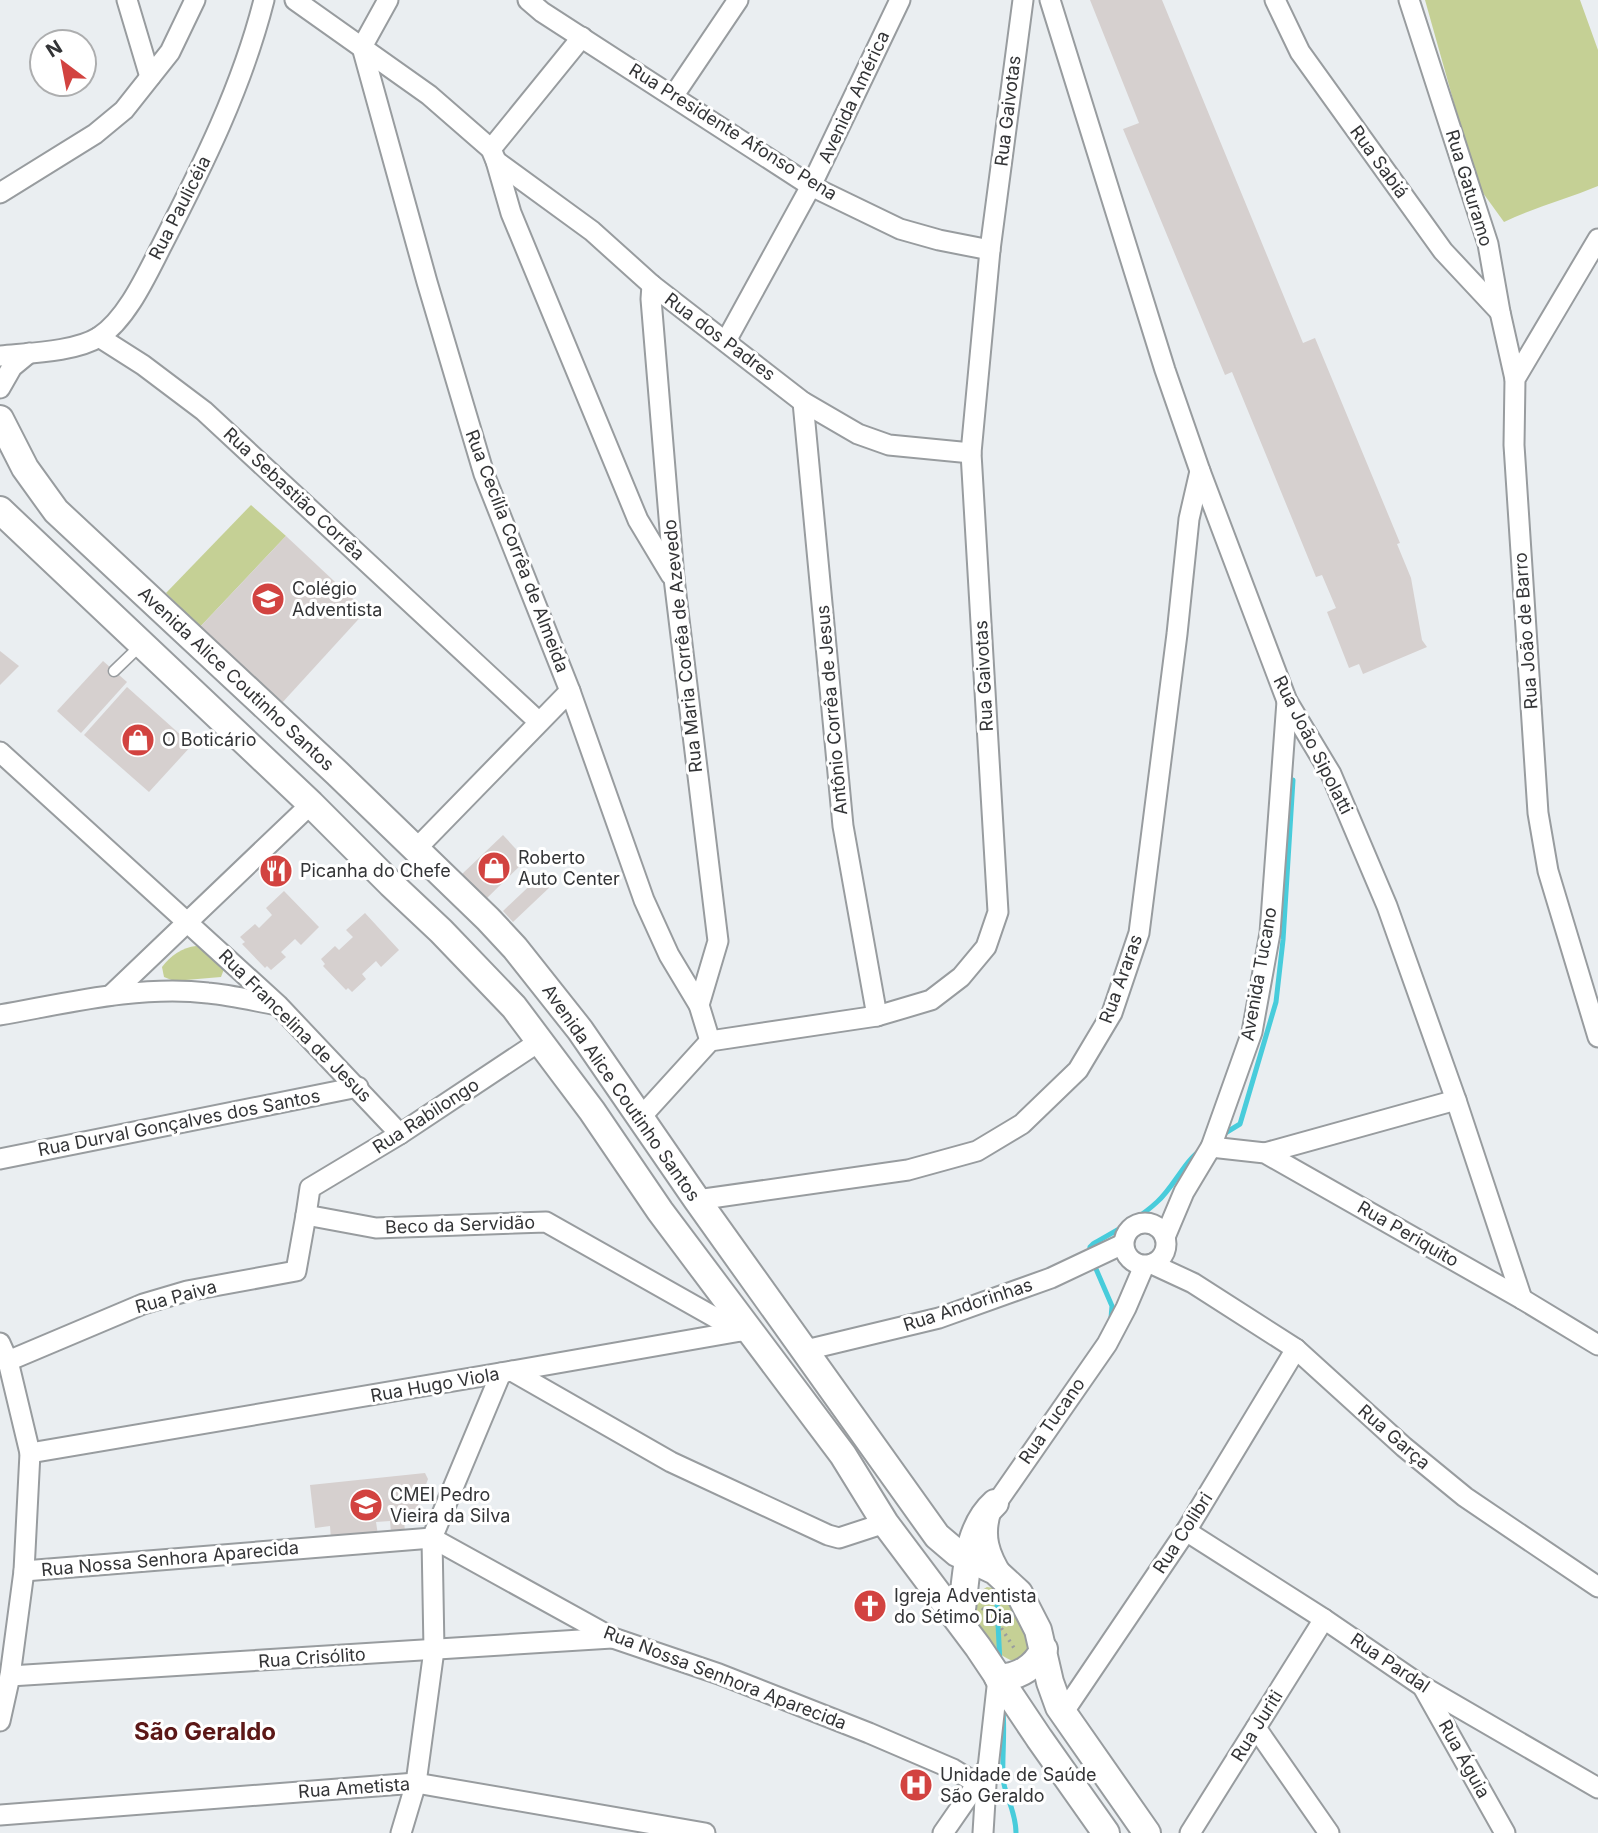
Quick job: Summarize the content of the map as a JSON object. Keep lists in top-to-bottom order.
{
  "streets": {
    "main road": ["Avenida Alice Coutinho Santos"],
    "street": [
      "Avenida América",
      "Rua Gaivotas",
      "Rua Presidente Afonso Pena",
      "Rua Sabiá",
      "Rua Gaturamo",
      "Rua Paulicéia",
      "Rua dos Padres",
      "Rua Sebastião Corrêa",
      "Rua Cecília Corrêa de Almeida",
      "Rua João de Barro",
      "Rua Maria Corrêa de Azevedo",
      "Antônio Corrêa de Jesus",
      "Rua João Sipolatti",
      "Avenida Tucano",
      "Rua Araras",
      "Rua Francelina de Jesus",
      "Rua Rabilongo",
      "Rua Durval Gonçalves dos Santos",
      "Beco da Servidão",
      "Rua Periquito",
      "Rua Paiva",
      "Rua Andorinhas",
      "Rua Hugo Viola",
      "Rua Tucano",
      "Rua Garça",
      "Rua Colibri",
      "Rua Nossa Senhora Aparecida",
      "Rua Crisólito",
      "Rua Pardal",
      "Rua Juriti",
      "Rua Águia",
      "Rua Ametista"
    ]
  },
  "crossings": [
    ["Avenida América", "Rua Presidente Afonso Pena"],
    ["Avenida América", "Rua dos Padres"],
    ["Rua Gaivotas", "Rua Presidente Afonso Pena"],
    ["Rua Gaivotas", "Rua dos Padres"],
    ["Rua Gaivotas", "Rua Cecília Corrêa de Almeida"],
    ["Rua Gaivotas", "Antônio Corrêa de Jesus"],
    ["Rua Sabiá", "Rua Gaturamo"],
    ["Rua Gaturamo", "Rua João de Barro"],
    ["Rua Paulicéia", "Rua Sebastião Corrêa"],
    ["Rua dos Padres", "Rua Cecília Corrêa de Almeida"],
    ["Rua dos Padres", "Rua Maria Corrêa de Azevedo"],
    ["Rua dos Padres", "Antônio Corrêa de Jesus"],
    ["Rua Cecília Corrêa de Almeida", "Rua Maria Corrêa de Azevedo"],
    ["Avenida Alice Coutinho Santos", "Rua Araras"],
    ["Avenida Alice Coutinho Santos", "Rua Rabilongo"],
    ["Avenida Alice Coutinho Santos", "Beco da Servidão"],
    ["Avenida Alice Coutinho Santos", "Rua Andorinhas"],
    ["Avenida Alice Coutinho Santos", "Rua Hugo Viola"],
    ["Avenida Alice Coutinho Santos", "Rua Tucano"],
    ["Avenida Alice Coutinho Santos", "Rua Colibri"],
    ["Rua João Sipolatti", "Avenida Tucano"],
    ["Rua João Sipolatti", "Rua Araras"],
    ["Rua João Sipolatti", "Rua Periquito"],
    ["Avenida Tucano", "Rua Periquito"],
    ["Avenida Tucano", "Rua Andorinhas"],
    ["Avenida Tucano", "Rua Tucano"],
    ["Avenida Tucano", "Rua Garça"],
    ["Rua Francelina de Jesus", "Rua Rabilongo"],
    ["Rua Francelina de Jesus", "Rua Durval Gonçalves dos Santos"],
    ["Rua Rabilongo", "Beco da Servidão"],
    ["Rua Rabilongo", "Rua Paiva"],
    ["Beco da Servidão", "Rua Paiva"],
    ["Rua Andorinhas", "Rua Tucano"],
    ["Rua Andorinhas", "Rua Garça"],
    ["Rua Tucano", "Rua Garça"],
    ["Rua Garça", "Rua Colibri"],
    ["Rua Colibri", "Rua Pardal"],
    ["Rua Nossa Senhora Aparecida", "Rua Crisólito"],
    ["Rua Pardal", "Rua Juriti"],
    ["Rua Pardal", "Rua Águia"]
  ],
  "districts": ["São Geraldo"],
  "places": {
    "school or university": ["Colégio Adventista", "CMEI Pedro Vieira da Silva"],
    "shop": ["O Boticário", "Roberto Auto Center"],
    "restaurant": ["Picanha do Chefe"],
    "church": ["Igreja Adventista do Sétimo Dia"],
    "hospital": ["Unidade de Saúde São Geraldo"]
  },
  "north": "top left"
}
